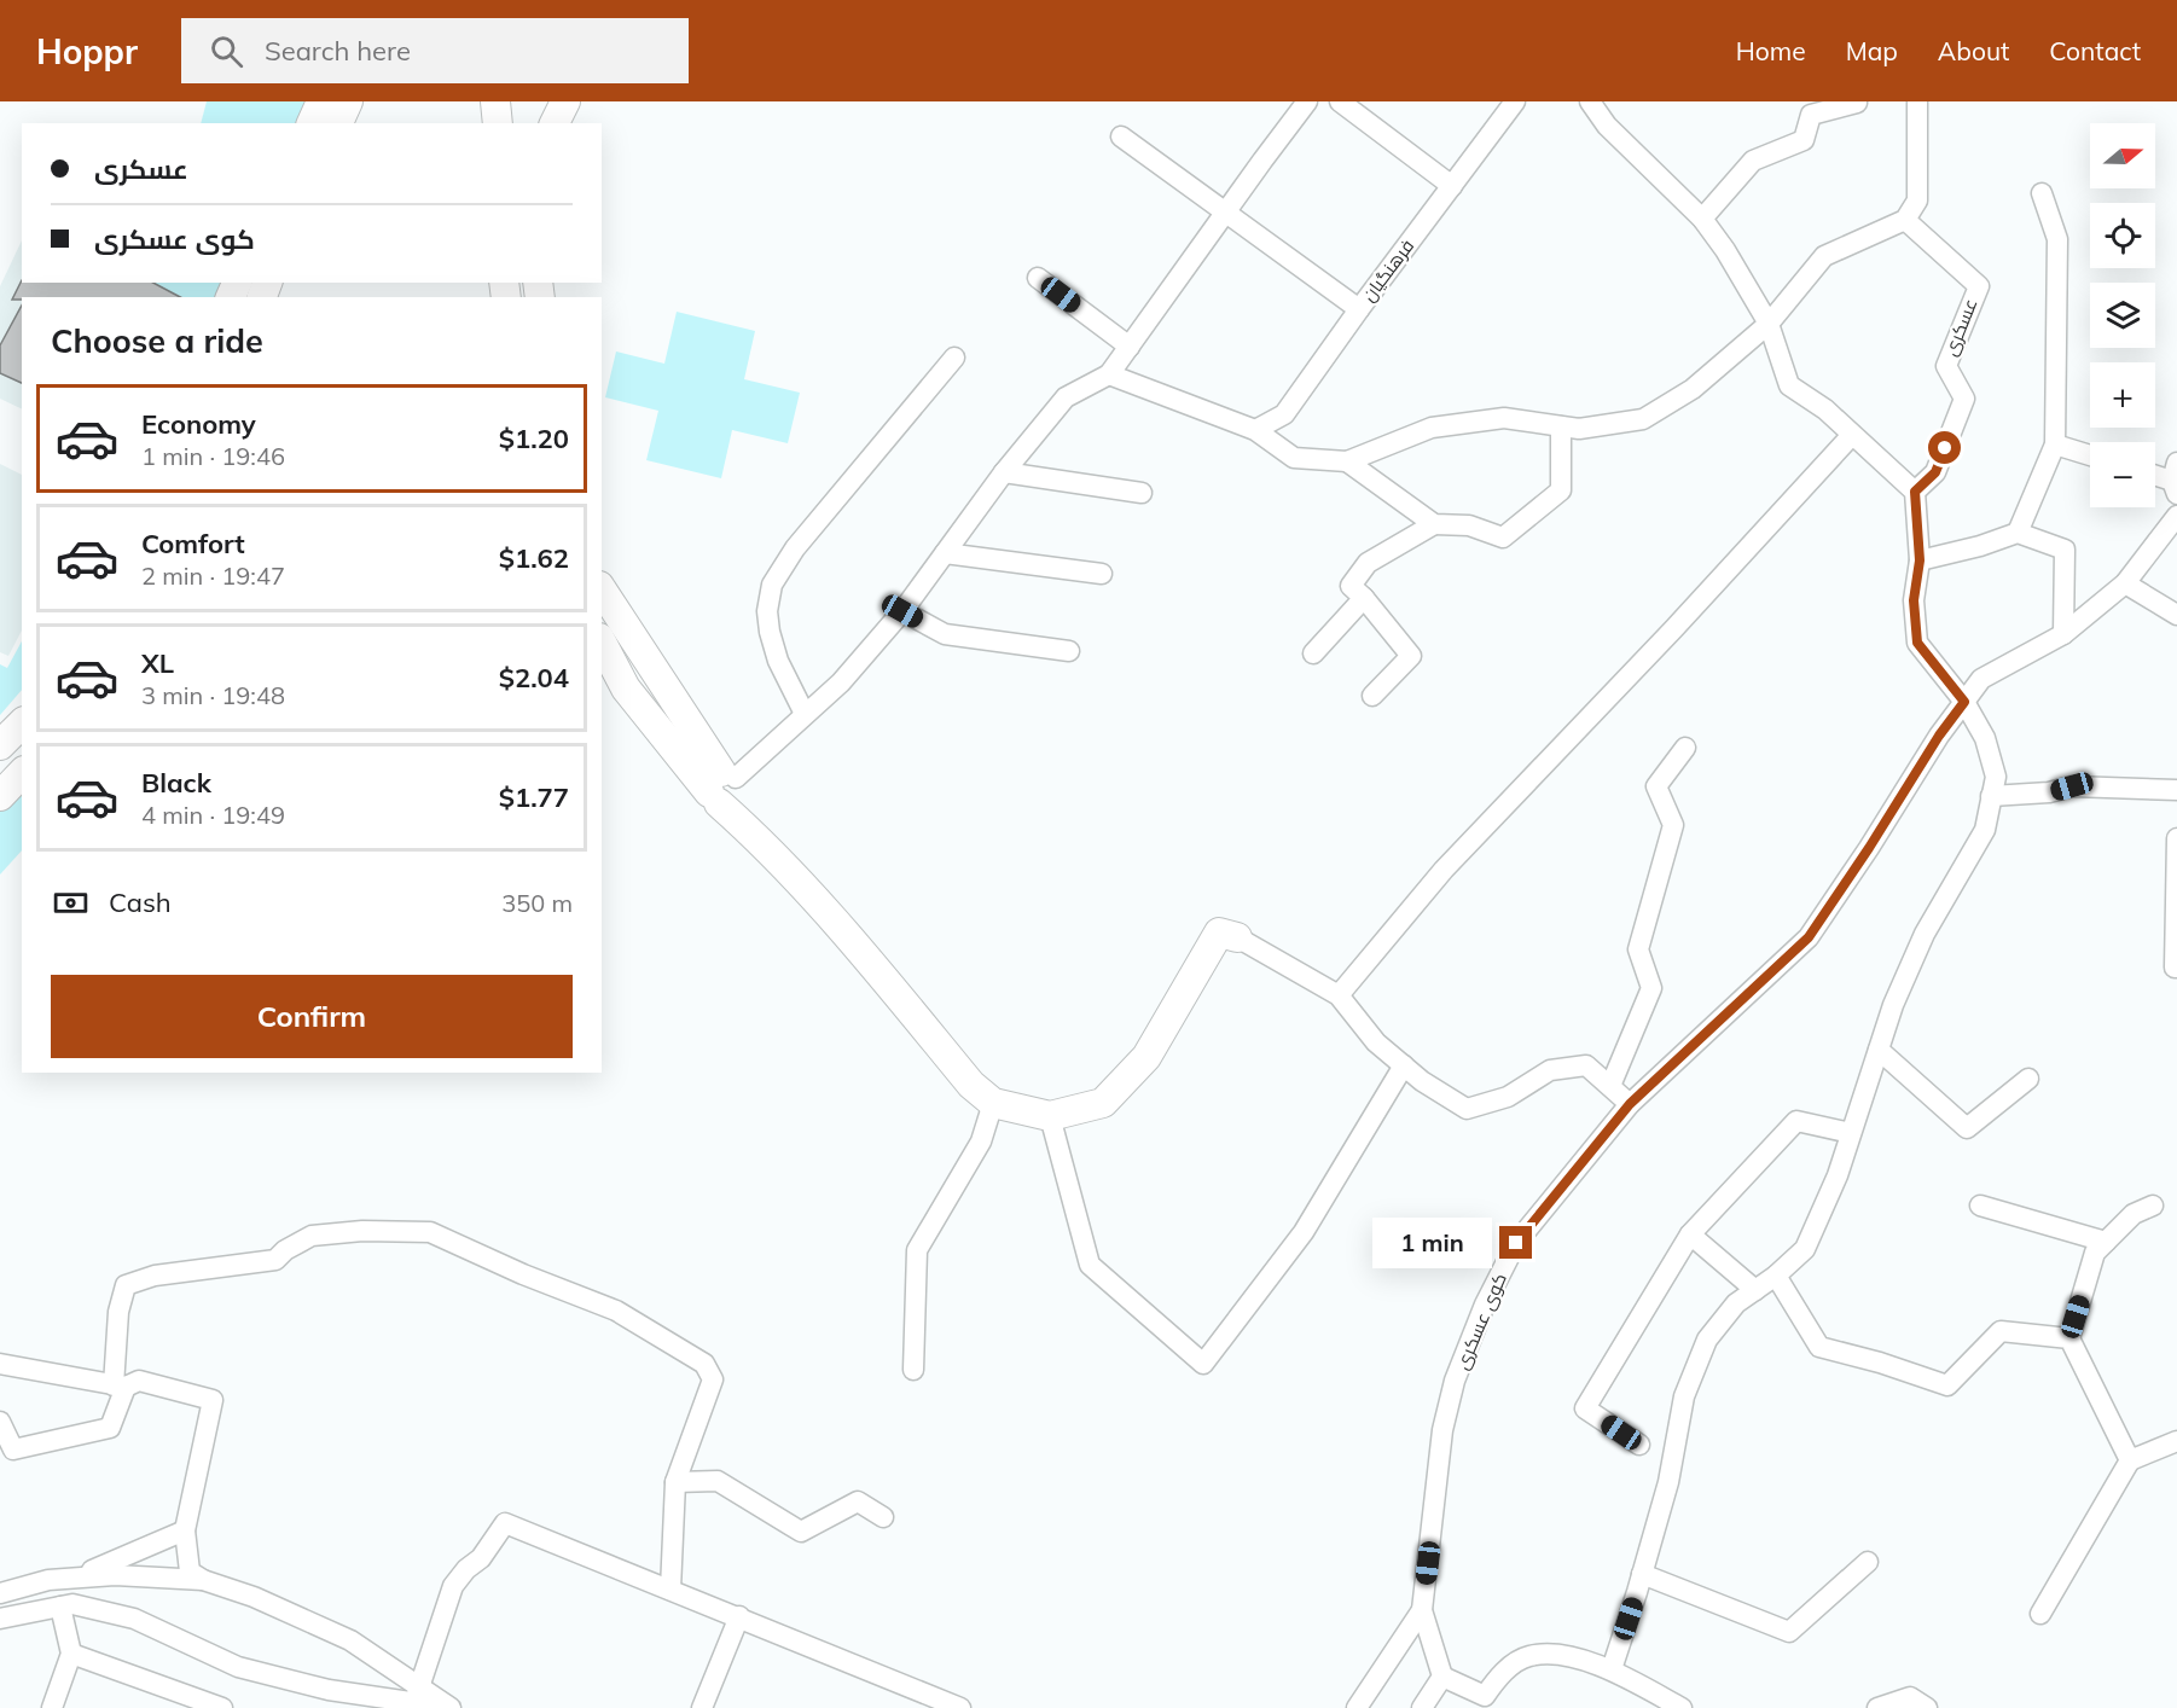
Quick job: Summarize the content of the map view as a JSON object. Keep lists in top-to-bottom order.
{
  "streets": {
    "street": ["فرهنگیان", "عسکری", "کوی عسکری"]
  },
  "north": "right",
  "page": {
    "header": "Hoppr",
    "search": "Search here",
    "nav": [
      "Home",
      "Map",
      "About",
      "Contact"
    ],
    "map_buttons": ["+", "−"],
    "banner": ["عسکری", "کوی عسکری"],
    "heading": "Choose a ride",
    "list": [
      {
        "name": "Economy",
        "note": "1 min · 19:46",
        "value": "$1.20"
      },
      {
        "name": "Comfort",
        "note": "2 min · 19:47",
        "value": "$1.62"
      },
      {
        "name": "XL",
        "note": "3 min · 19:48",
        "value": "$2.04"
      },
      {
        "name": "Black",
        "note": "4 min · 19:49",
        "value": "$1.77"
      }
    ],
    "pay": ["Cash", "350 m"],
    "buttons": "Confirm",
    "bubble": "1 min"
  }
}
